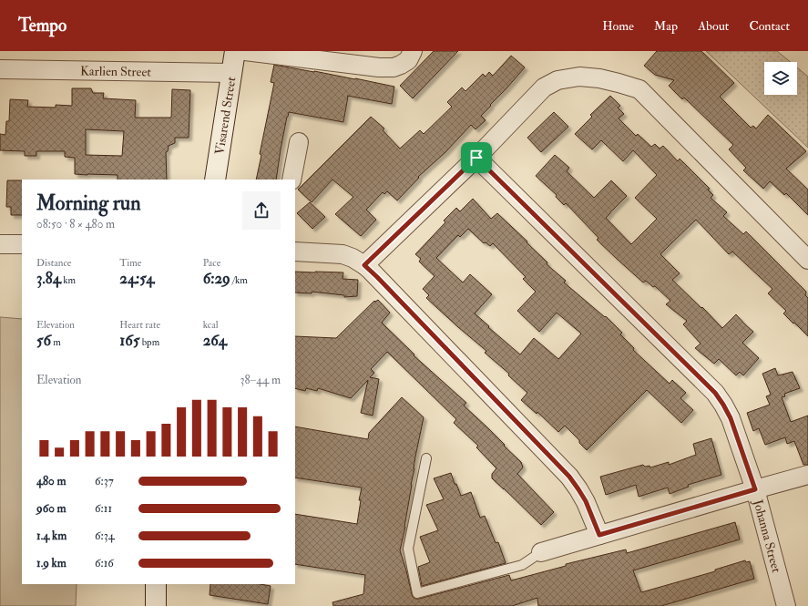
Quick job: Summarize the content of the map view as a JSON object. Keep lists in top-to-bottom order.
{
  "streets": {
    "street": ["Karlien Street", "Visarend Street", "Johanna Street"]
  },
  "crossings": [
    ["Karlien Street", "Visarend Street"]
  ],
  "page": {
    "header": "Tempo",
    "nav": [
      "Home",
      "Map",
      "About",
      "Contact"
    ],
    "heading": ["Morning run", "08:50 · 8 × 480 m"],
    "stats": [
      ["Distance", "3.84 km"],
      ["Time", "24:54"],
      ["Pace", "6:29 /km"],
      ["Elevation", "56 m"],
      ["Heart rate", "165 bpm"],
      ["kcal", "264"]
    ],
    "chart": ["Elevation", "38–44 m"],
    "list": [
      {
        "name": "480 m",
        "note": "6:37"
      },
      {
        "name": "960 m",
        "note": "6:11"
      },
      {
        "name": "1.4 km",
        "note": "6:34"
      },
      {
        "name": "1.9 km",
        "note": "6:16"
      }
    ]
  }
}
